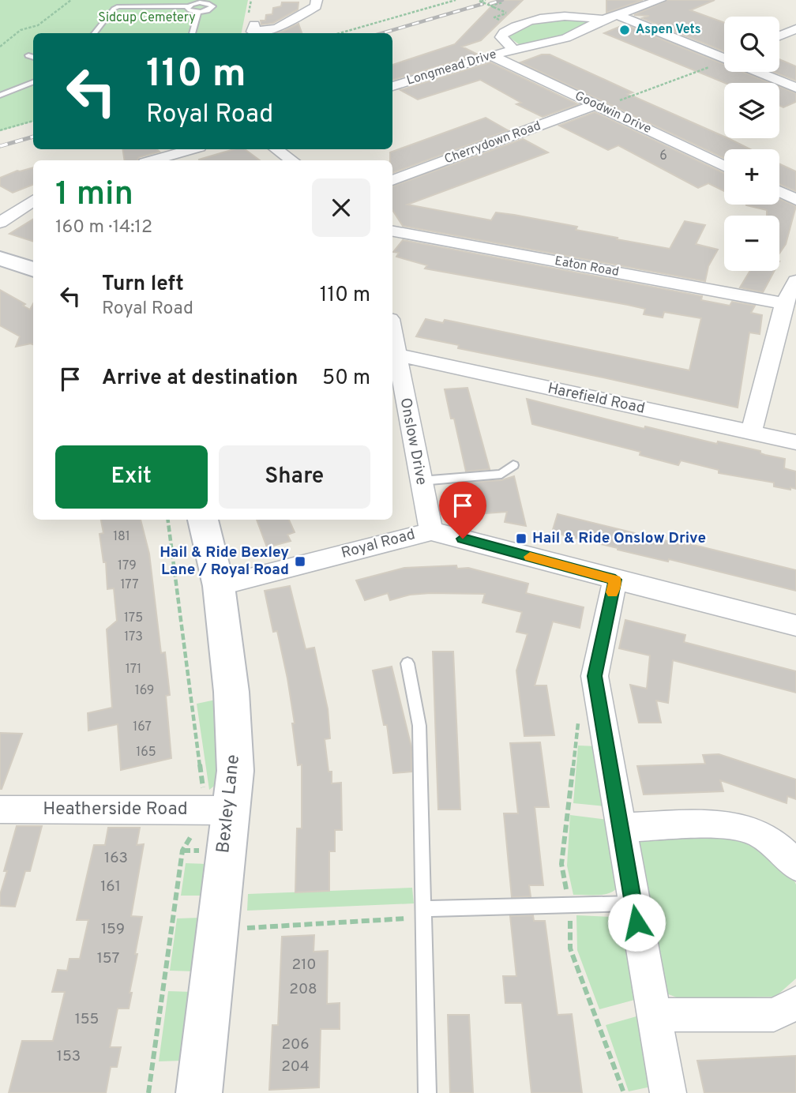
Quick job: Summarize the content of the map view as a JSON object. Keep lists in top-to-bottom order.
{
  "streets": {
    "street": [
      "Longmead Drive",
      "Goodwin Drive",
      "Cherrydown Road",
      "Eaton Road",
      "Harefield Road",
      "Onslow Drive",
      "Royal Road",
      "Bexley Lane",
      "Heatherside Road"
    ]
  },
  "crossings": [
    ["Longmead Drive", "Goodwin Drive"],
    ["Goodwin Drive", "Cherrydown Road"],
    ["Harefield Road", "Onslow Drive"],
    ["Onslow Drive", "Royal Road"],
    ["Royal Road", "Bexley Lane"],
    ["Bexley Lane", "Heatherside Road"]
  ],
  "parks": ["Sidcup Cemetery"],
  "places": {
    "other": ["Aspen Vets"],
    "transit": ["Hail & Ride Onslow Drive", "Hail & Ride Bexley Lane / Royal Road"]
  },
  "house_numbers": [
    "6",
    "181",
    "179",
    "177",
    "175",
    "173",
    "171",
    "169",
    "167",
    "165",
    "163",
    "161",
    "159",
    "157",
    "210",
    "208",
    "155",
    "206",
    "153",
    "204"
  ],
  "page": {
    "map_buttons": ["+", "−"],
    "turn": ["110 m", "Royal Road"],
    "heading": ["1 min", "160 m · 14:12"],
    "list": [
      {
        "name": "Turn left",
        "note": "Royal Road",
        "value": "110 m"
      },
      {
        "name": "Arrive at destination",
        "value": "50 m"
      }
    ],
    "buttons": ["Exit", "Share"]
  }
}
